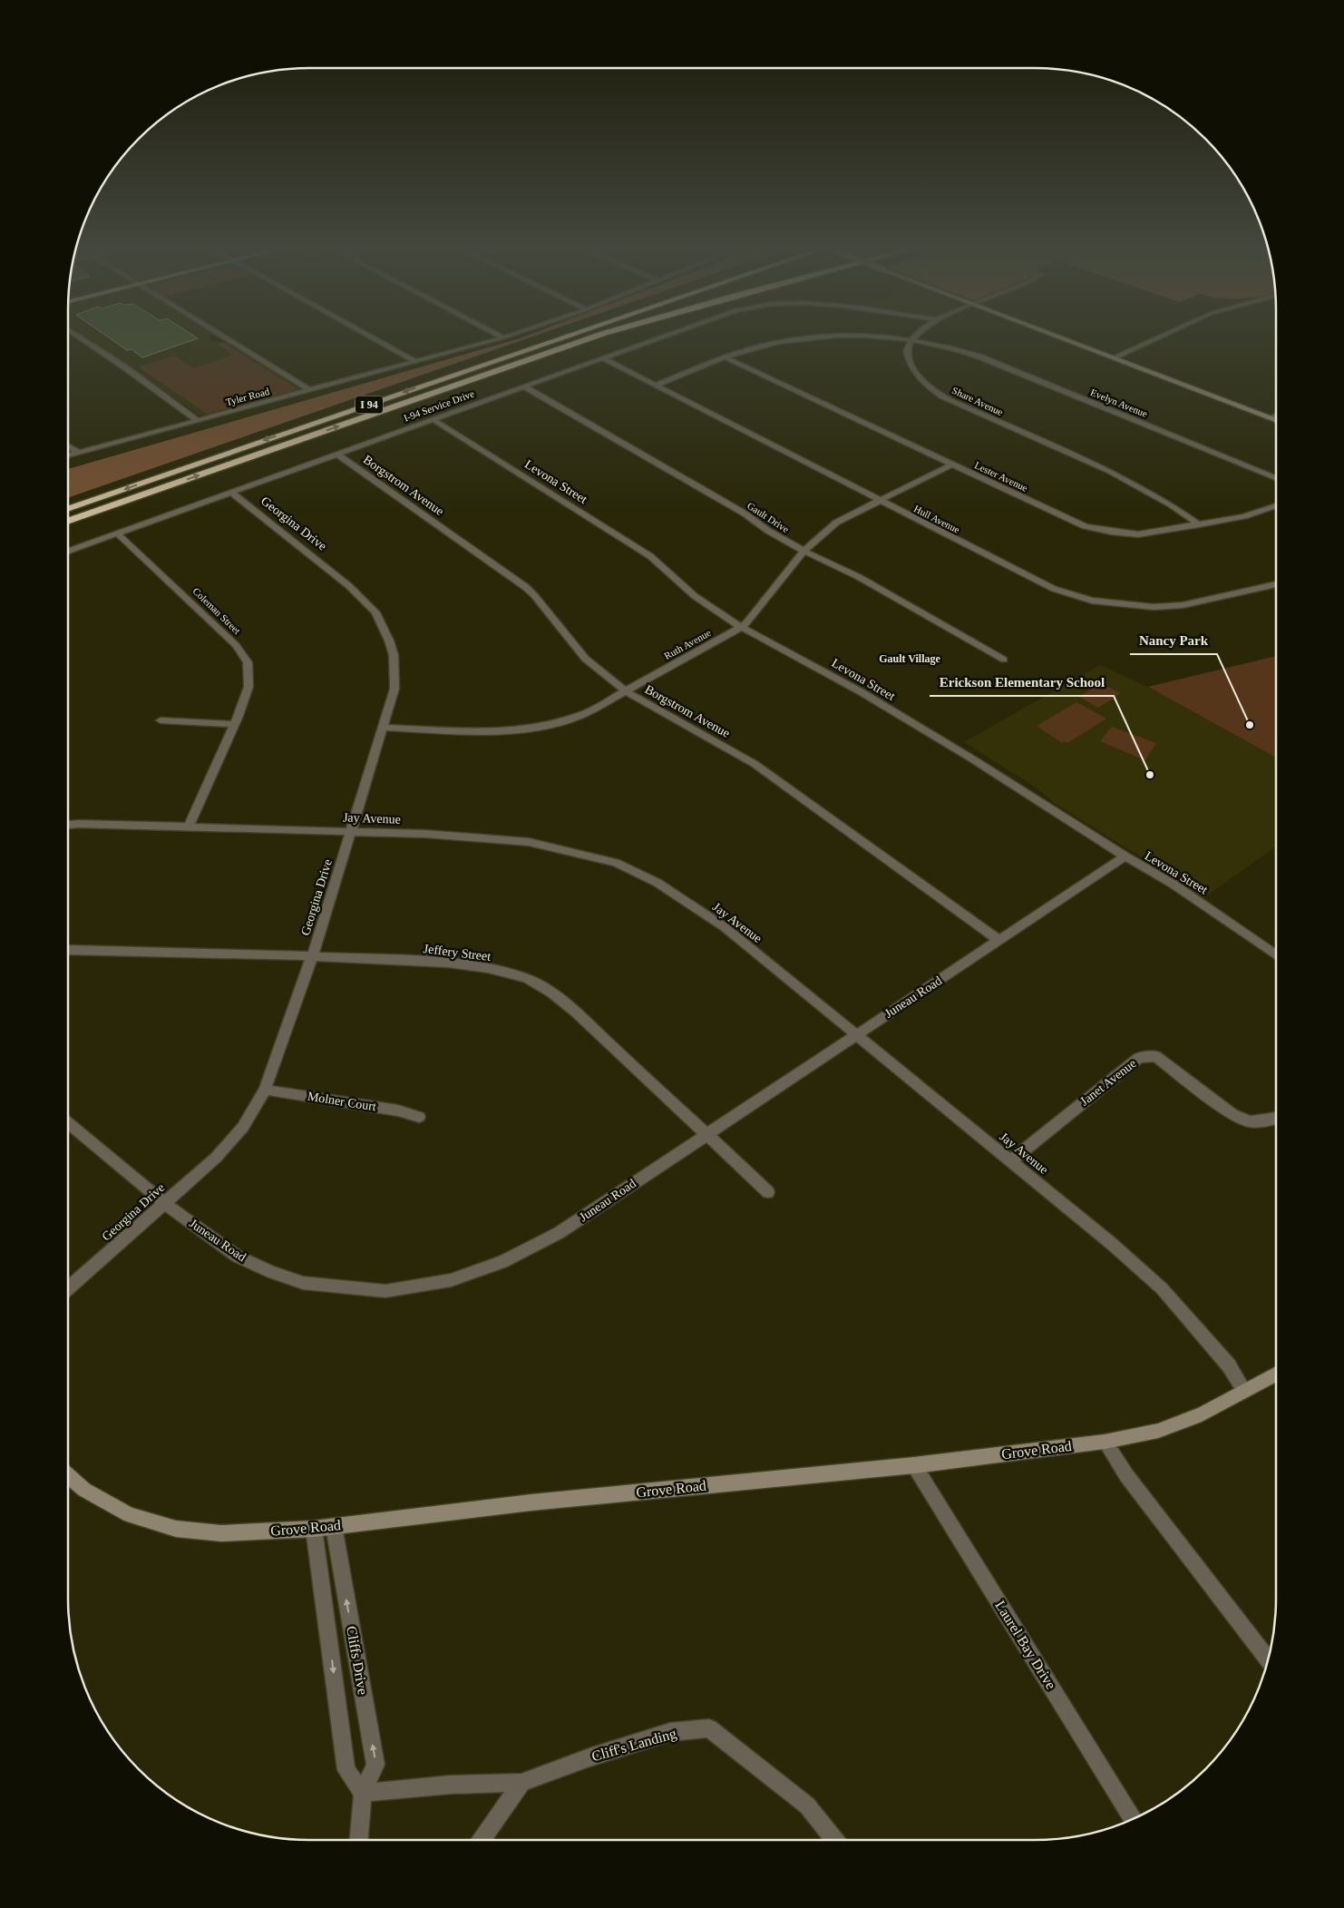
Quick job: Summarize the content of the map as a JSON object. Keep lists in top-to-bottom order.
{
  "streets": {
    "highway": ["I 94"],
    "main road": ["Grove Road"],
    "street": [
      "Tyler Road",
      "Share Avenue",
      "Evelyn Avenue",
      "I-94 Service Drive",
      "Lester Avenue",
      "Levona Street",
      "Borgstrom Avenue",
      "Gault Drive",
      "Hull Avenue",
      "Georgina Drive",
      "Coleman Street",
      "Ruth Avenue",
      "Jay Avenue",
      "Jeffery Street",
      "Juneau Road",
      "Janet Avenue",
      "Molner Court",
      "Laurel Bay Drive",
      "Cliffs Drive",
      "Cliff's Landing"
    ]
  },
  "crossings": [
    ["Share Avenue", "Evelyn Avenue"],
    ["Share Avenue", "Lester Avenue"],
    ["Evelyn Avenue", "Lester Avenue"],
    ["Evelyn Avenue", "Hull Avenue"],
    ["I-94 Service Drive", "Levona Street"],
    ["I-94 Service Drive", "Borgstrom Avenue"],
    ["I-94 Service Drive", "Gault Drive"],
    ["I-94 Service Drive", "Hull Avenue"],
    ["I-94 Service Drive", "Georgina Drive"],
    ["I-94 Service Drive", "Coleman Street"],
    ["Lester Avenue", "Ruth Avenue"],
    ["Levona Street", "Ruth Avenue"],
    ["Levona Street", "Juneau Road"],
    ["Borgstrom Avenue", "Ruth Avenue"],
    ["Borgstrom Avenue", "Juneau Road"],
    ["Gault Drive", "Ruth Avenue"],
    ["Hull Avenue", "Ruth Avenue"],
    ["Georgina Drive", "Ruth Avenue"],
    ["Georgina Drive", "Jay Avenue"],
    ["Georgina Drive", "Jeffery Street"],
    ["Georgina Drive", "Juneau Road"],
    ["Georgina Drive", "Molner Court"],
    ["Coleman Street", "Jay Avenue"],
    ["Jay Avenue", "Juneau Road"],
    ["Jay Avenue", "Janet Avenue"],
    ["Jay Avenue", "Grove Road"],
    ["Jeffery Street", "Juneau Road"],
    ["Grove Road", "Laurel Bay Drive"],
    ["Grove Road", "Cliffs Drive"],
    ["Cliffs Drive", "Cliff's Landing"]
  ],
  "districts": ["Gault Village"],
  "places": ["Nancy Park", "Erickson Elementary School"]
}
